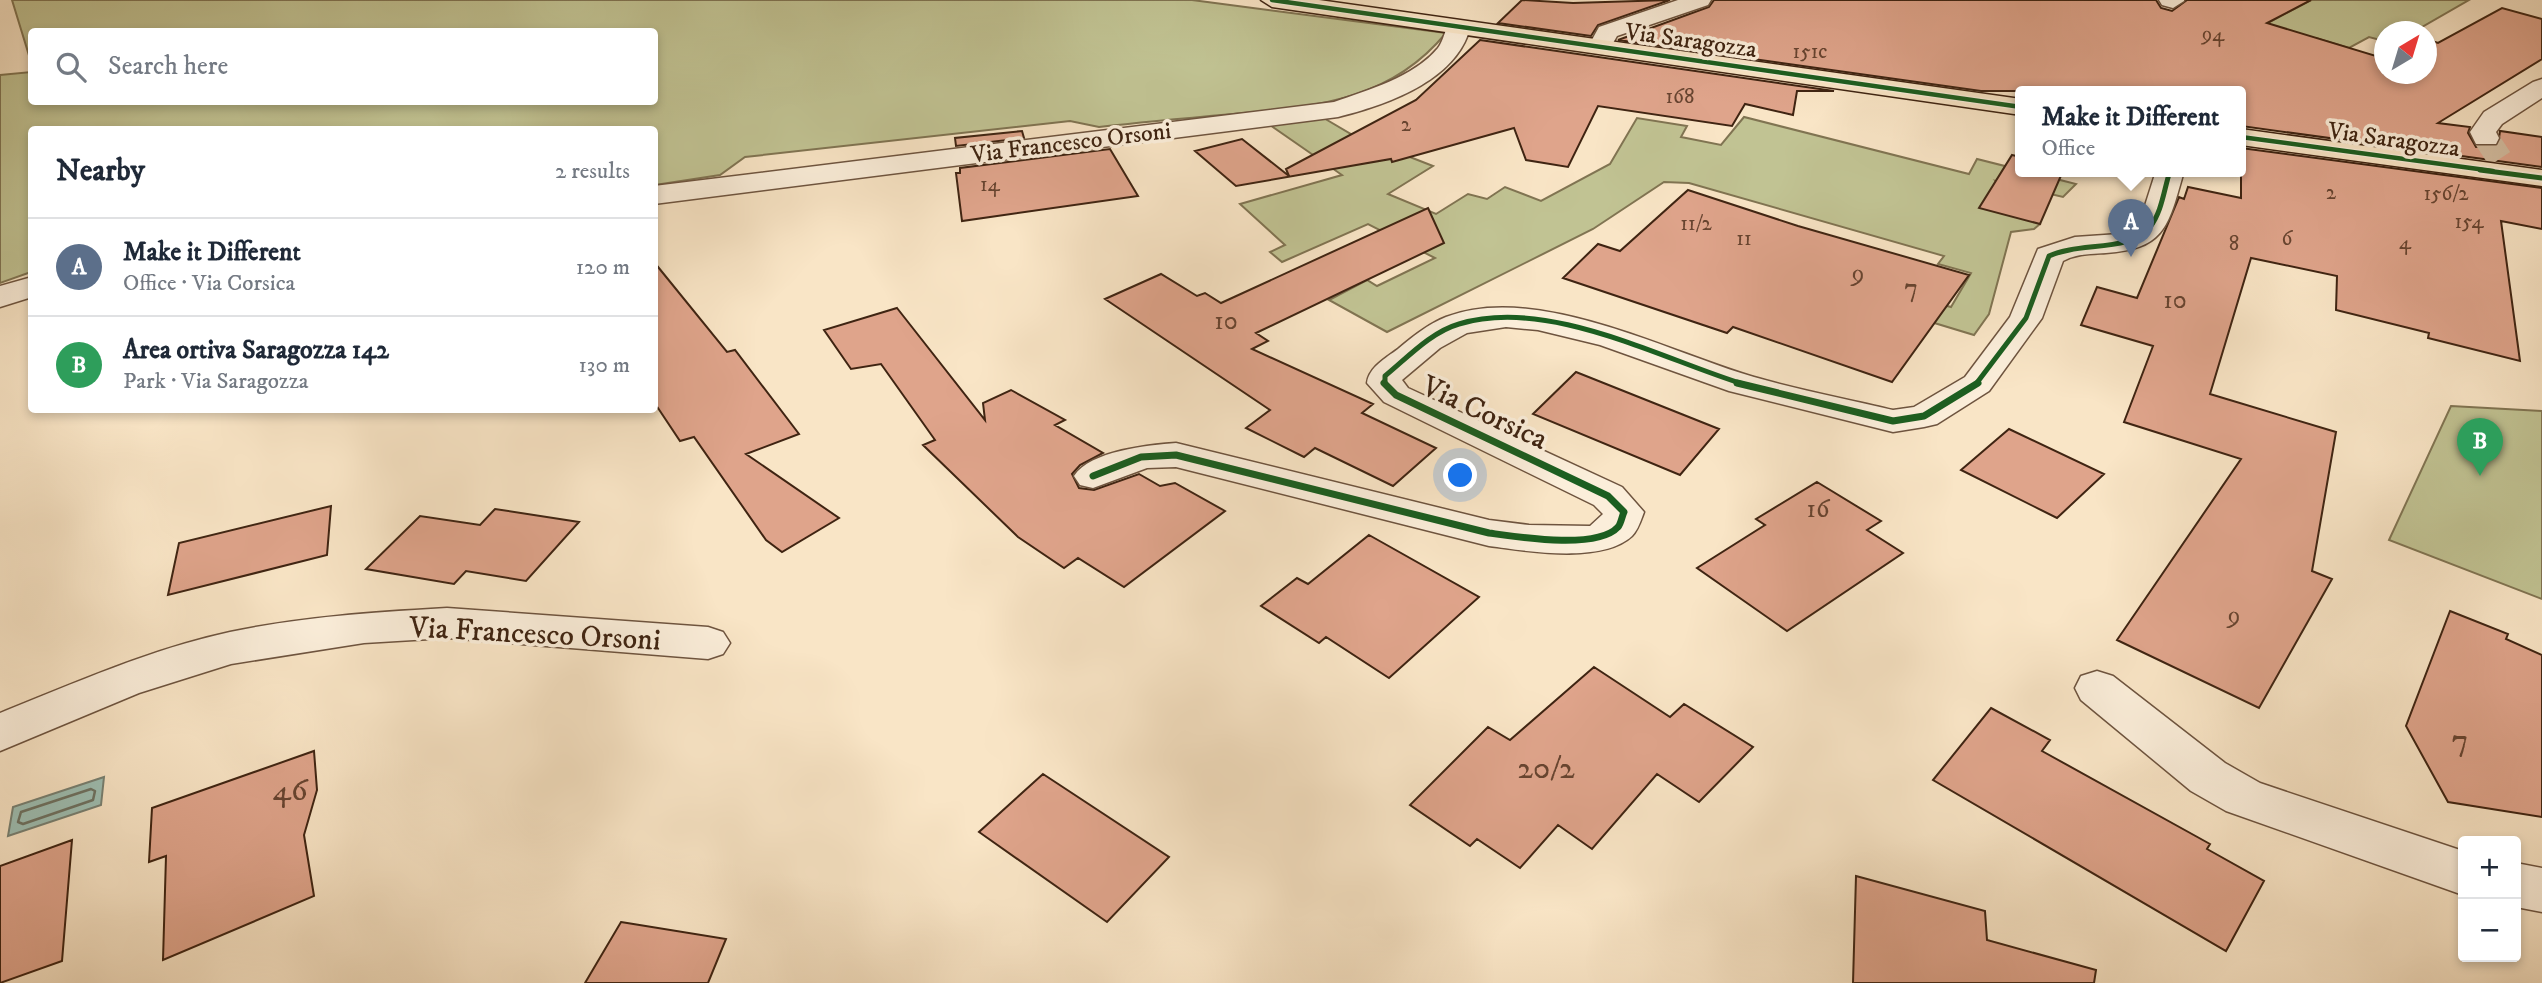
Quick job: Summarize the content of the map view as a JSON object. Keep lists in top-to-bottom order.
{
  "streets": {
    "main road": ["Via Saragozza"],
    "street": ["Via Francesco Orsoni", "Via Corsica"]
  },
  "crossings": [
    ["Via Saragozza", "Via Francesco Orsoni"]
  ],
  "house_numbers": [
    "94",
    "151c",
    "168",
    "2",
    "14",
    "2",
    "156/2",
    "154",
    "11/2",
    "11",
    "6",
    "4",
    "8",
    "9",
    "7",
    "10",
    "10",
    "16",
    "9",
    "7",
    "20/2",
    "46"
  ],
  "north": "top right",
  "page": {
    "search": "Search here",
    "popup": ["Make it Different", "Office"],
    "heading": ["Nearby", "2 results"],
    "pins": ["A", "B"],
    "list": [
      {
        "mark": "A",
        "name": "Make it Different",
        "note": "Office · Via Corsica",
        "value": "120 m"
      },
      {
        "mark": "B",
        "name": "Area ortiva Saragozza 142",
        "note": "Park · Via Saragozza",
        "value": "130 m"
      }
    ],
    "map_buttons": ["+", "−"]
  }
}
